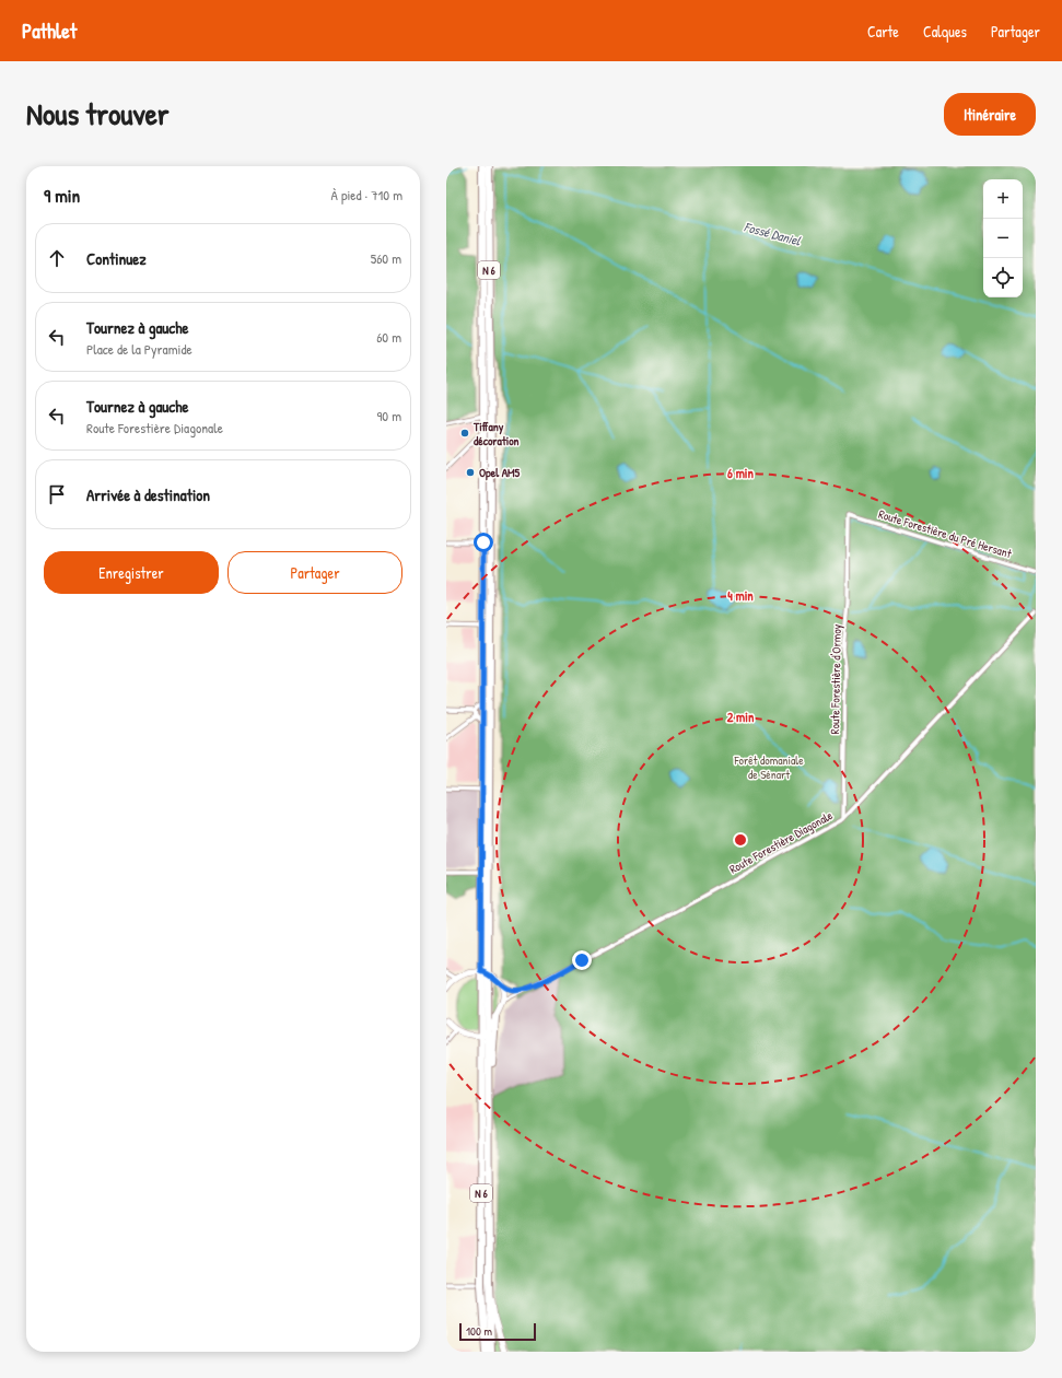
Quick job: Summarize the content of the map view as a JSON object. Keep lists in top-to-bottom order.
{
  "streets": {
    "main road": ["N 6"],
    "street": ["Route Forestière du Pré Hersant", "Route Forestière d'Ormoy", "Route Forestière Diagonale"]
  },
  "crossings": [
    ["Route Forestière du Pré Hersant", "Route Forestière d'Ormoy"],
    ["Route Forestière d'Ormoy", "Route Forestière Diagonale"]
  ],
  "water": ["Fossé Daniel"],
  "parks": ["Forêt domaniale de Sénart"],
  "places": ["Tiffany décoration", "Opel AM5"],
  "scale_bar": "100 m",
  "page": {
    "header": "Pathlet",
    "nav": ["Carte", "Calques", "Partager"],
    "title": "Nous trouver",
    "buttons": [
      "Itinéraire",
      ["Enregistrer", "Partager"]
    ],
    "heading": ["9 min", "À pied · 710 m"],
    "map_buttons": ["+", "−"],
    "list": [
      ["Continuez", "560 m"],
      ["Tournez à gauche", "Place de la Pyramide", "60 m"],
      ["Tournez à gauche", "Route Forestière Diagonale", "90 m"],
      "Arrivée à destination"
    ],
    "scale": "100 m"
  },
  "rings": ["6 min", "4 min", "2 min"]
}
